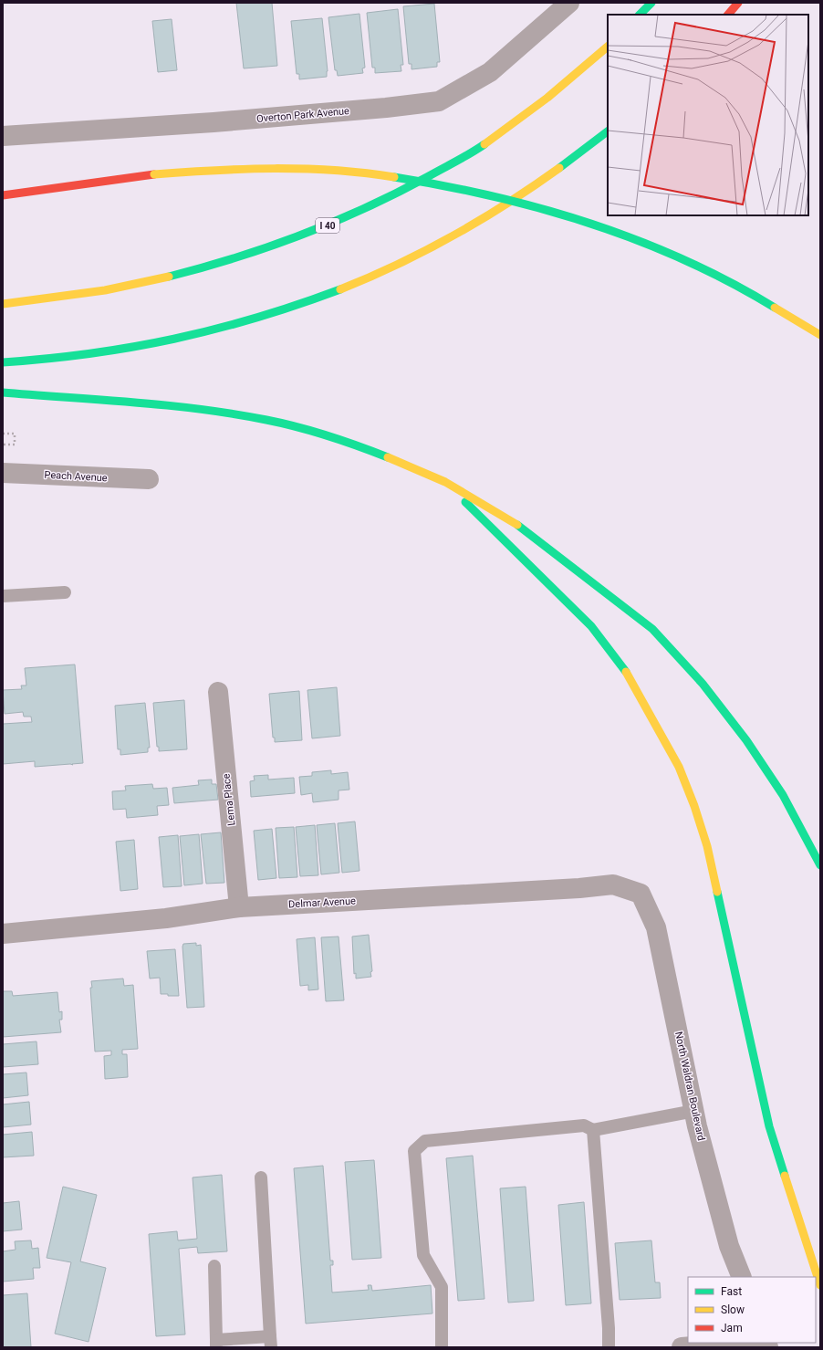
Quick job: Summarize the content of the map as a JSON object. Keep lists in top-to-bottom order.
{
  "streets": {
    "highway": ["I 40"],
    "street": [
      "Overton Park Avenue",
      "Peach Avenue",
      "Lema Place",
      "Delmar Avenue",
      "North Waldran Boulevard"
    ]
  },
  "crossings": [
    ["Lema Place", "Delmar Avenue"],
    ["Delmar Avenue", "North Waldran Boulevard"]
  ],
  "legend": ["Fast", "Slow", "Jam"]
}
